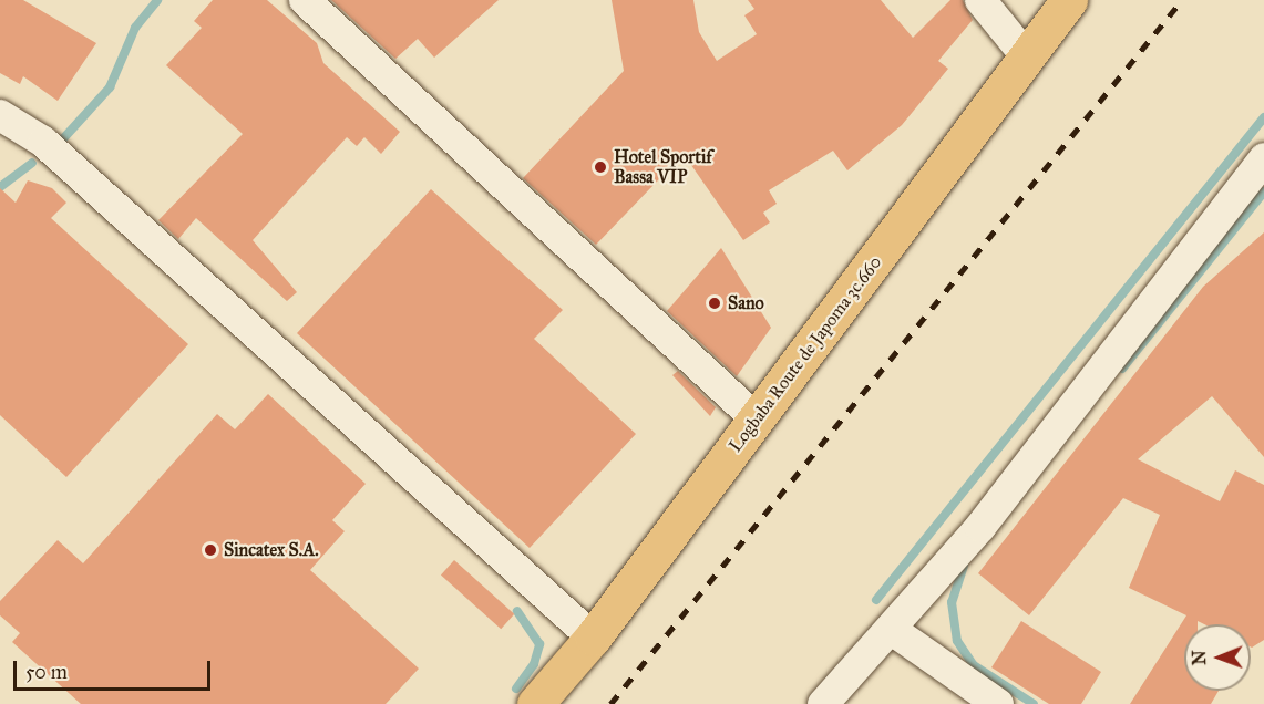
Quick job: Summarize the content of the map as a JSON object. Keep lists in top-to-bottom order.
{
  "streets": {
    "main road": ["Logbaba Route de Japoma 3c.660"]
  },
  "places": ["Hotel Sportif Bassa VIP", "Sano", "Sincatex S.A."],
  "scale_bar": "50 m",
  "north": "left"
}
